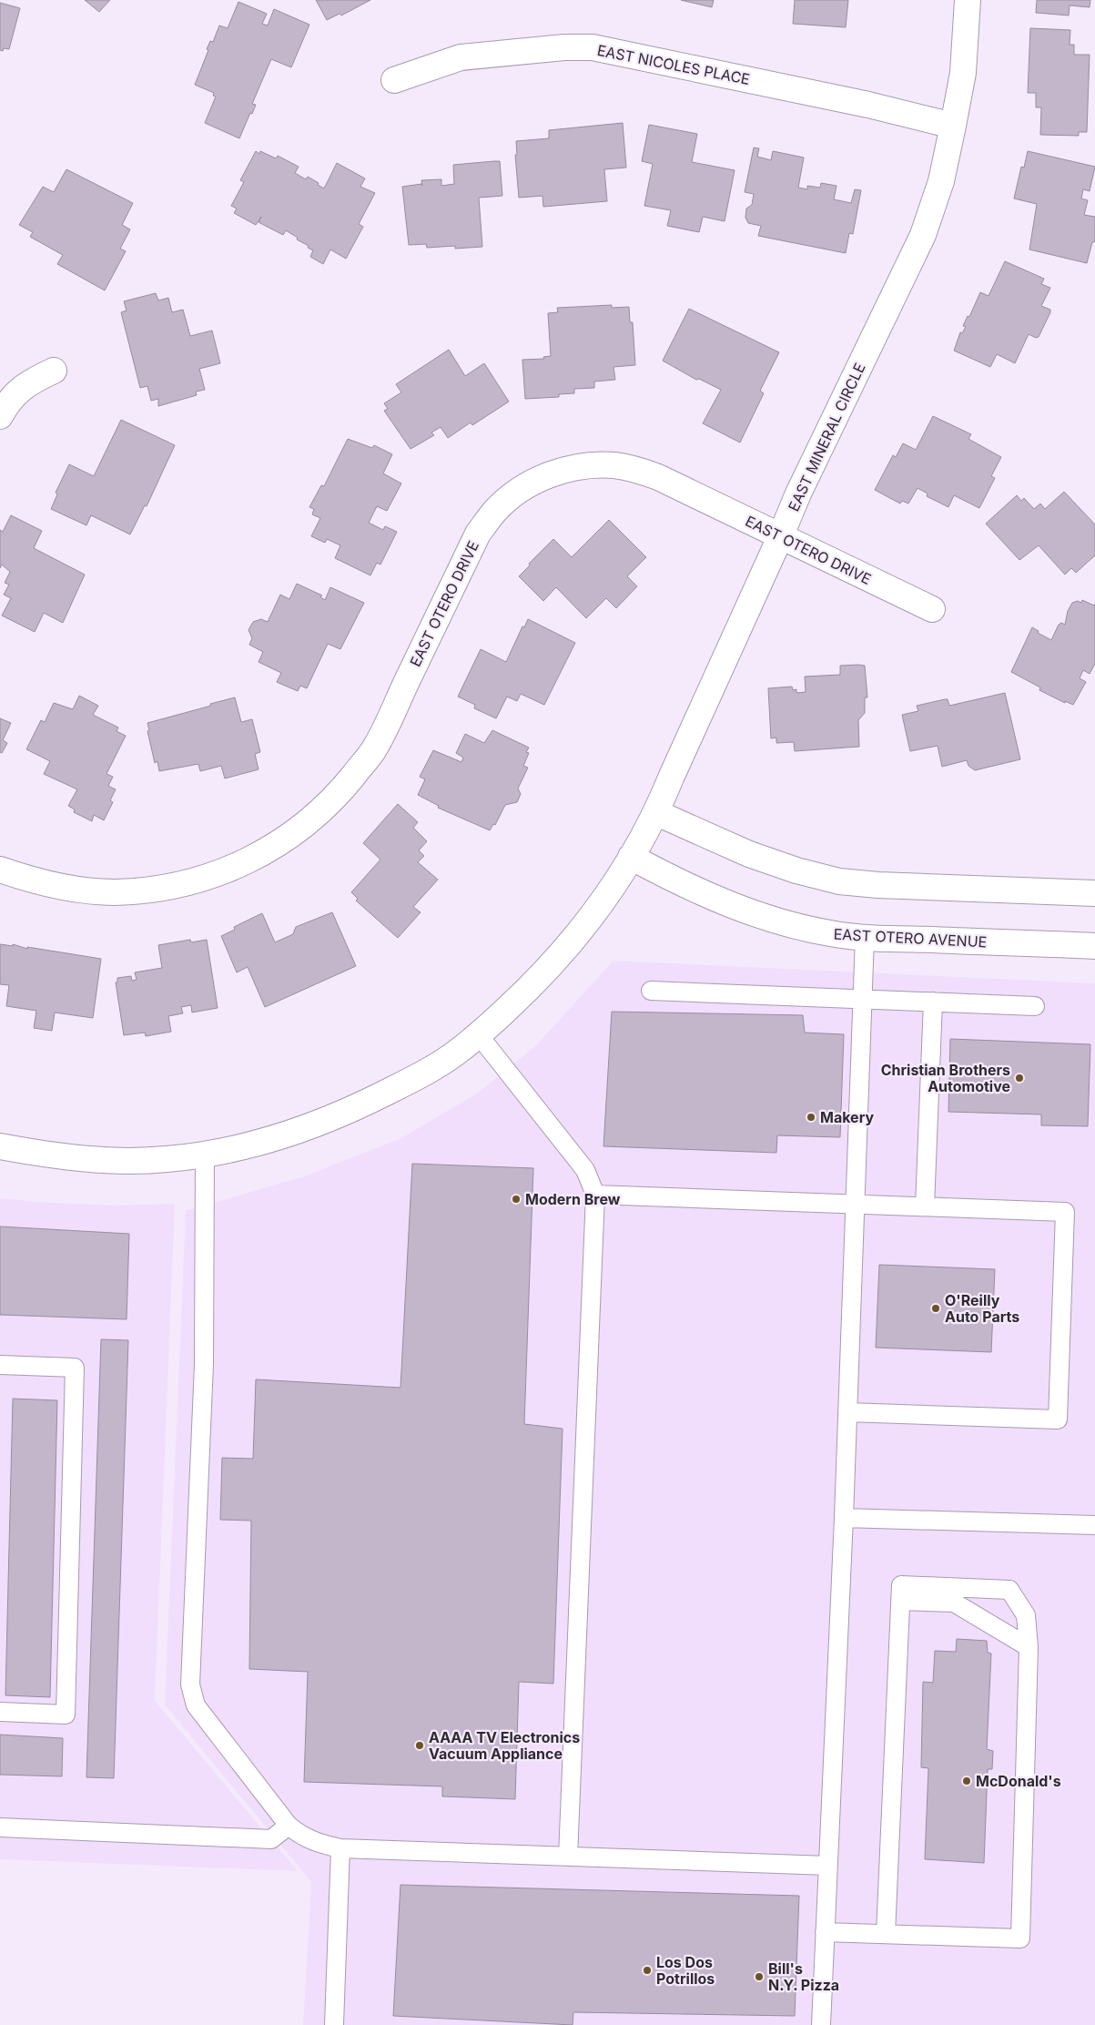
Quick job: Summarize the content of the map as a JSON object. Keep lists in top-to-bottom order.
{
  "streets": {
    "street": [
      "EAST NICOLES PLACE",
      "EAST MINERAL CIRCLE",
      "EAST OTERO DRIVE",
      "EAST OTERO AVENUE"
    ]
  },
  "crossings": [
    ["EAST NICOLES PLACE", "EAST MINERAL CIRCLE"],
    ["EAST MINERAL CIRCLE", "EAST OTERO DRIVE"],
    ["EAST MINERAL CIRCLE", "EAST OTERO AVENUE"]
  ],
  "places": [
    "Christian Brothers Automotive",
    "Makery",
    "Modern Brew",
    "O'Reilly Auto Parts",
    "AAAA TV Electronics Vacuum Appliance",
    "McDonald's",
    "Los Dos Potrillos",
    "Bill's N.Y. Pizza"
  ]
}
